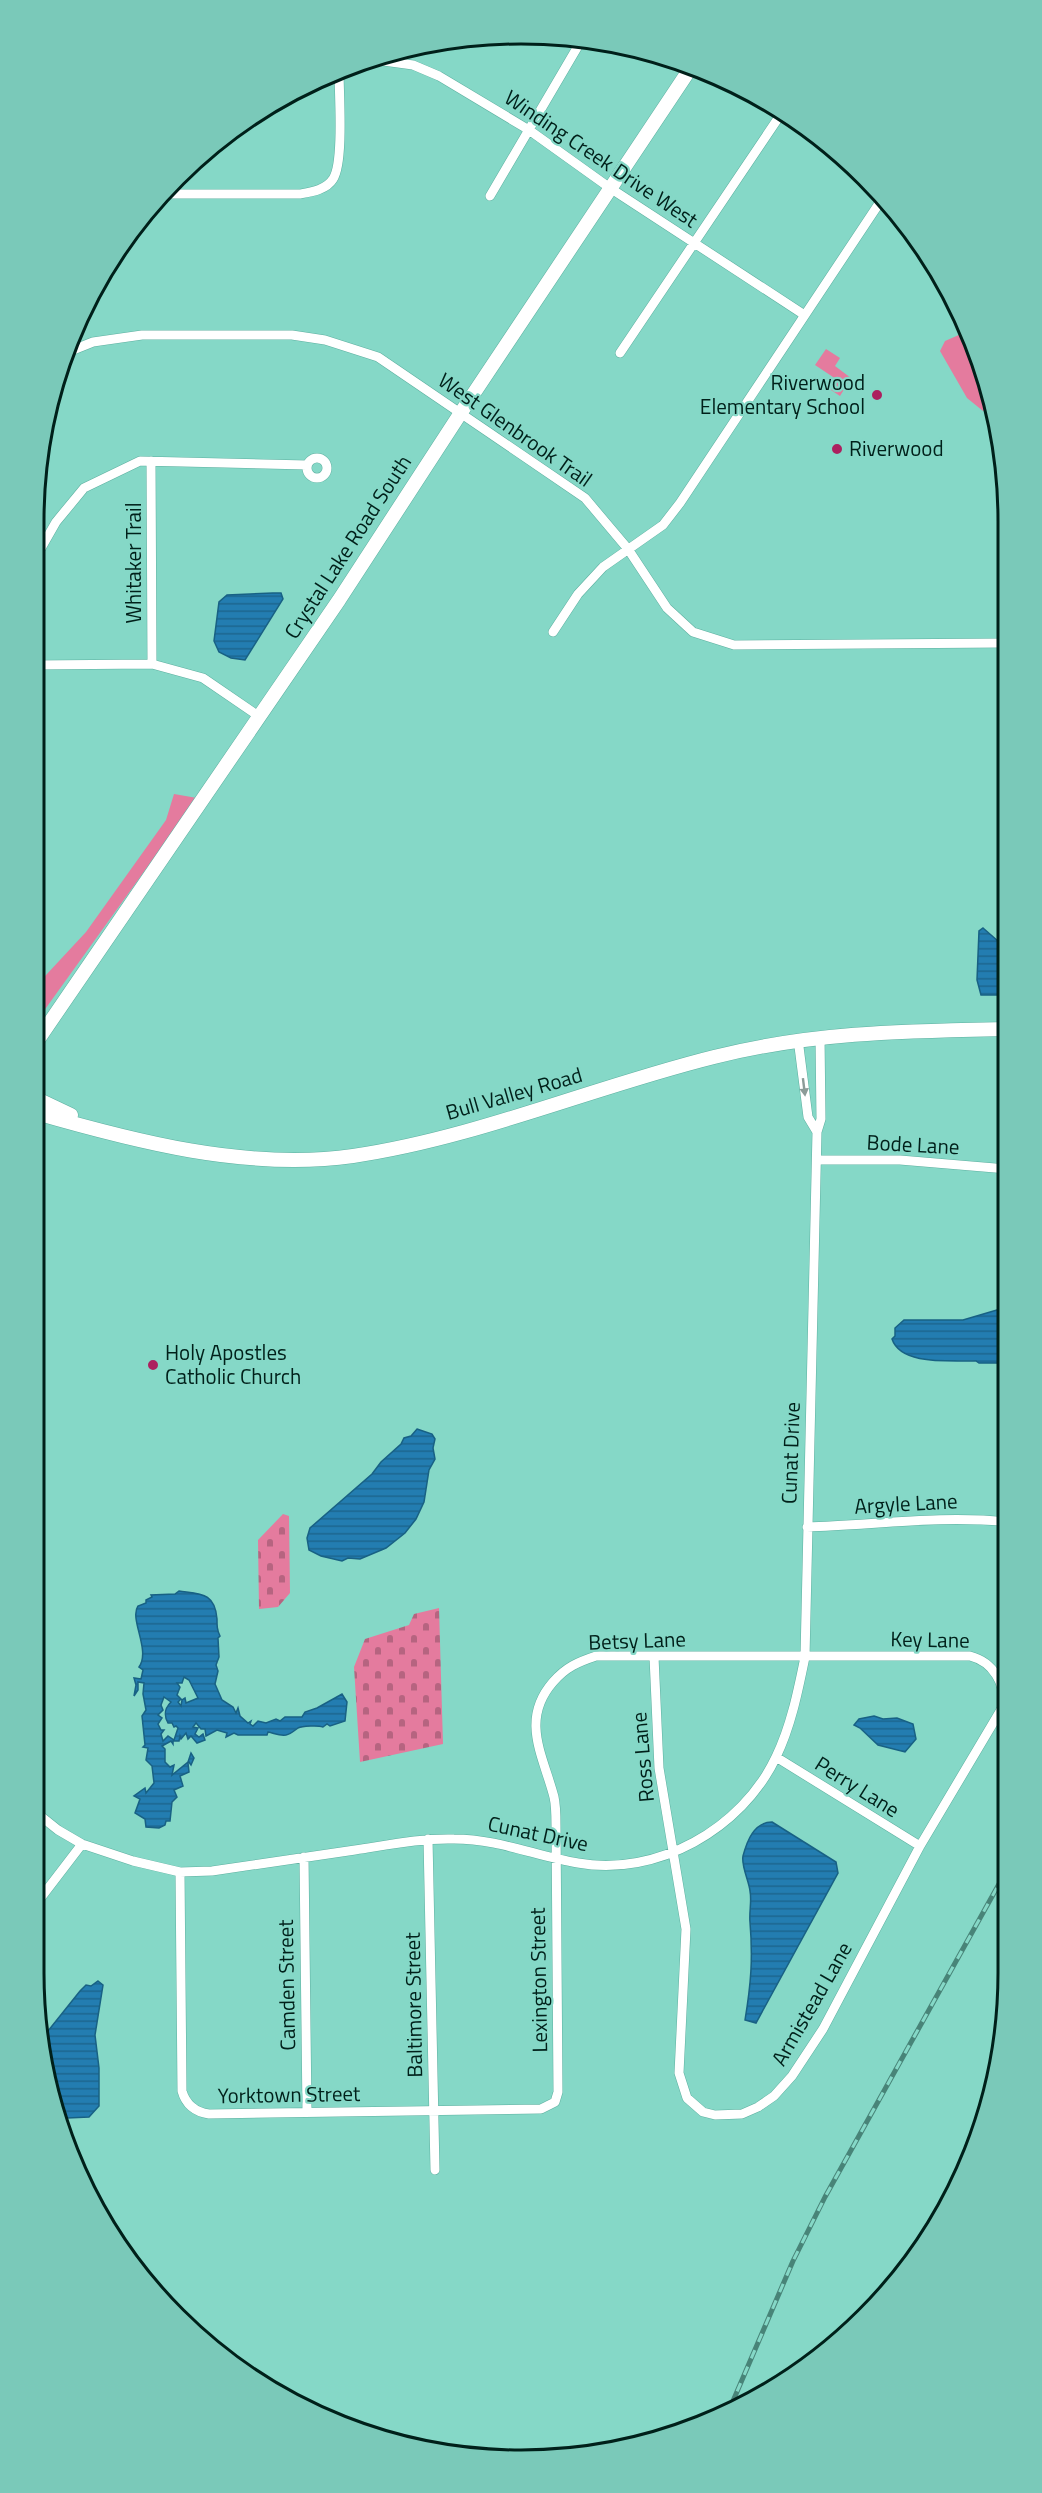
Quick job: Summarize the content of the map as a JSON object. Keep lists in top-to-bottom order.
{
  "streets": {
    "street": [
      "Winding Creek Drive West",
      "West Glenbrook Trail",
      "Crystal Lake Road South",
      "Whitaker Trail",
      "Bull Valley Road",
      "Bode Lane",
      "Cunat Drive",
      "Argyle Lane",
      "Key Lane",
      "Betsy Lane",
      "Ross Lane",
      "Perry Lane",
      "Lexington Street",
      "Camden Street",
      "Armistead Lane",
      "Baltimore Street",
      "Yorktown Street"
    ]
  },
  "crossings": [
    ["Winding Creek Drive West", "Crystal Lake Road South"],
    ["West Glenbrook Trail", "Crystal Lake Road South"],
    ["Bull Valley Road", "Cunat Drive"],
    ["Bode Lane", "Cunat Drive"],
    ["Cunat Drive", "Argyle Lane"],
    ["Cunat Drive", "Key Lane"],
    ["Cunat Drive", "Betsy Lane"],
    ["Cunat Drive", "Ross Lane"],
    ["Cunat Drive", "Perry Lane"],
    ["Cunat Drive", "Lexington Street"],
    ["Cunat Drive", "Camden Street"],
    ["Cunat Drive", "Armistead Lane"],
    ["Cunat Drive", "Baltimore Street"],
    ["Cunat Drive", "Yorktown Street"],
    ["Key Lane", "Betsy Lane"],
    ["Key Lane", "Perry Lane"],
    ["Key Lane", "Armistead Lane"],
    ["Betsy Lane", "Ross Lane"],
    ["Betsy Lane", "Lexington Street"],
    ["Ross Lane", "Armistead Lane"],
    ["Perry Lane", "Armistead Lane"],
    ["Lexington Street", "Yorktown Street"],
    ["Camden Street", "Yorktown Street"],
    ["Baltimore Street", "Yorktown Street"]
  ],
  "places": ["Riverwood Elementary School", "Riverwood", "Holy Apostles Catholic Church"]
}
